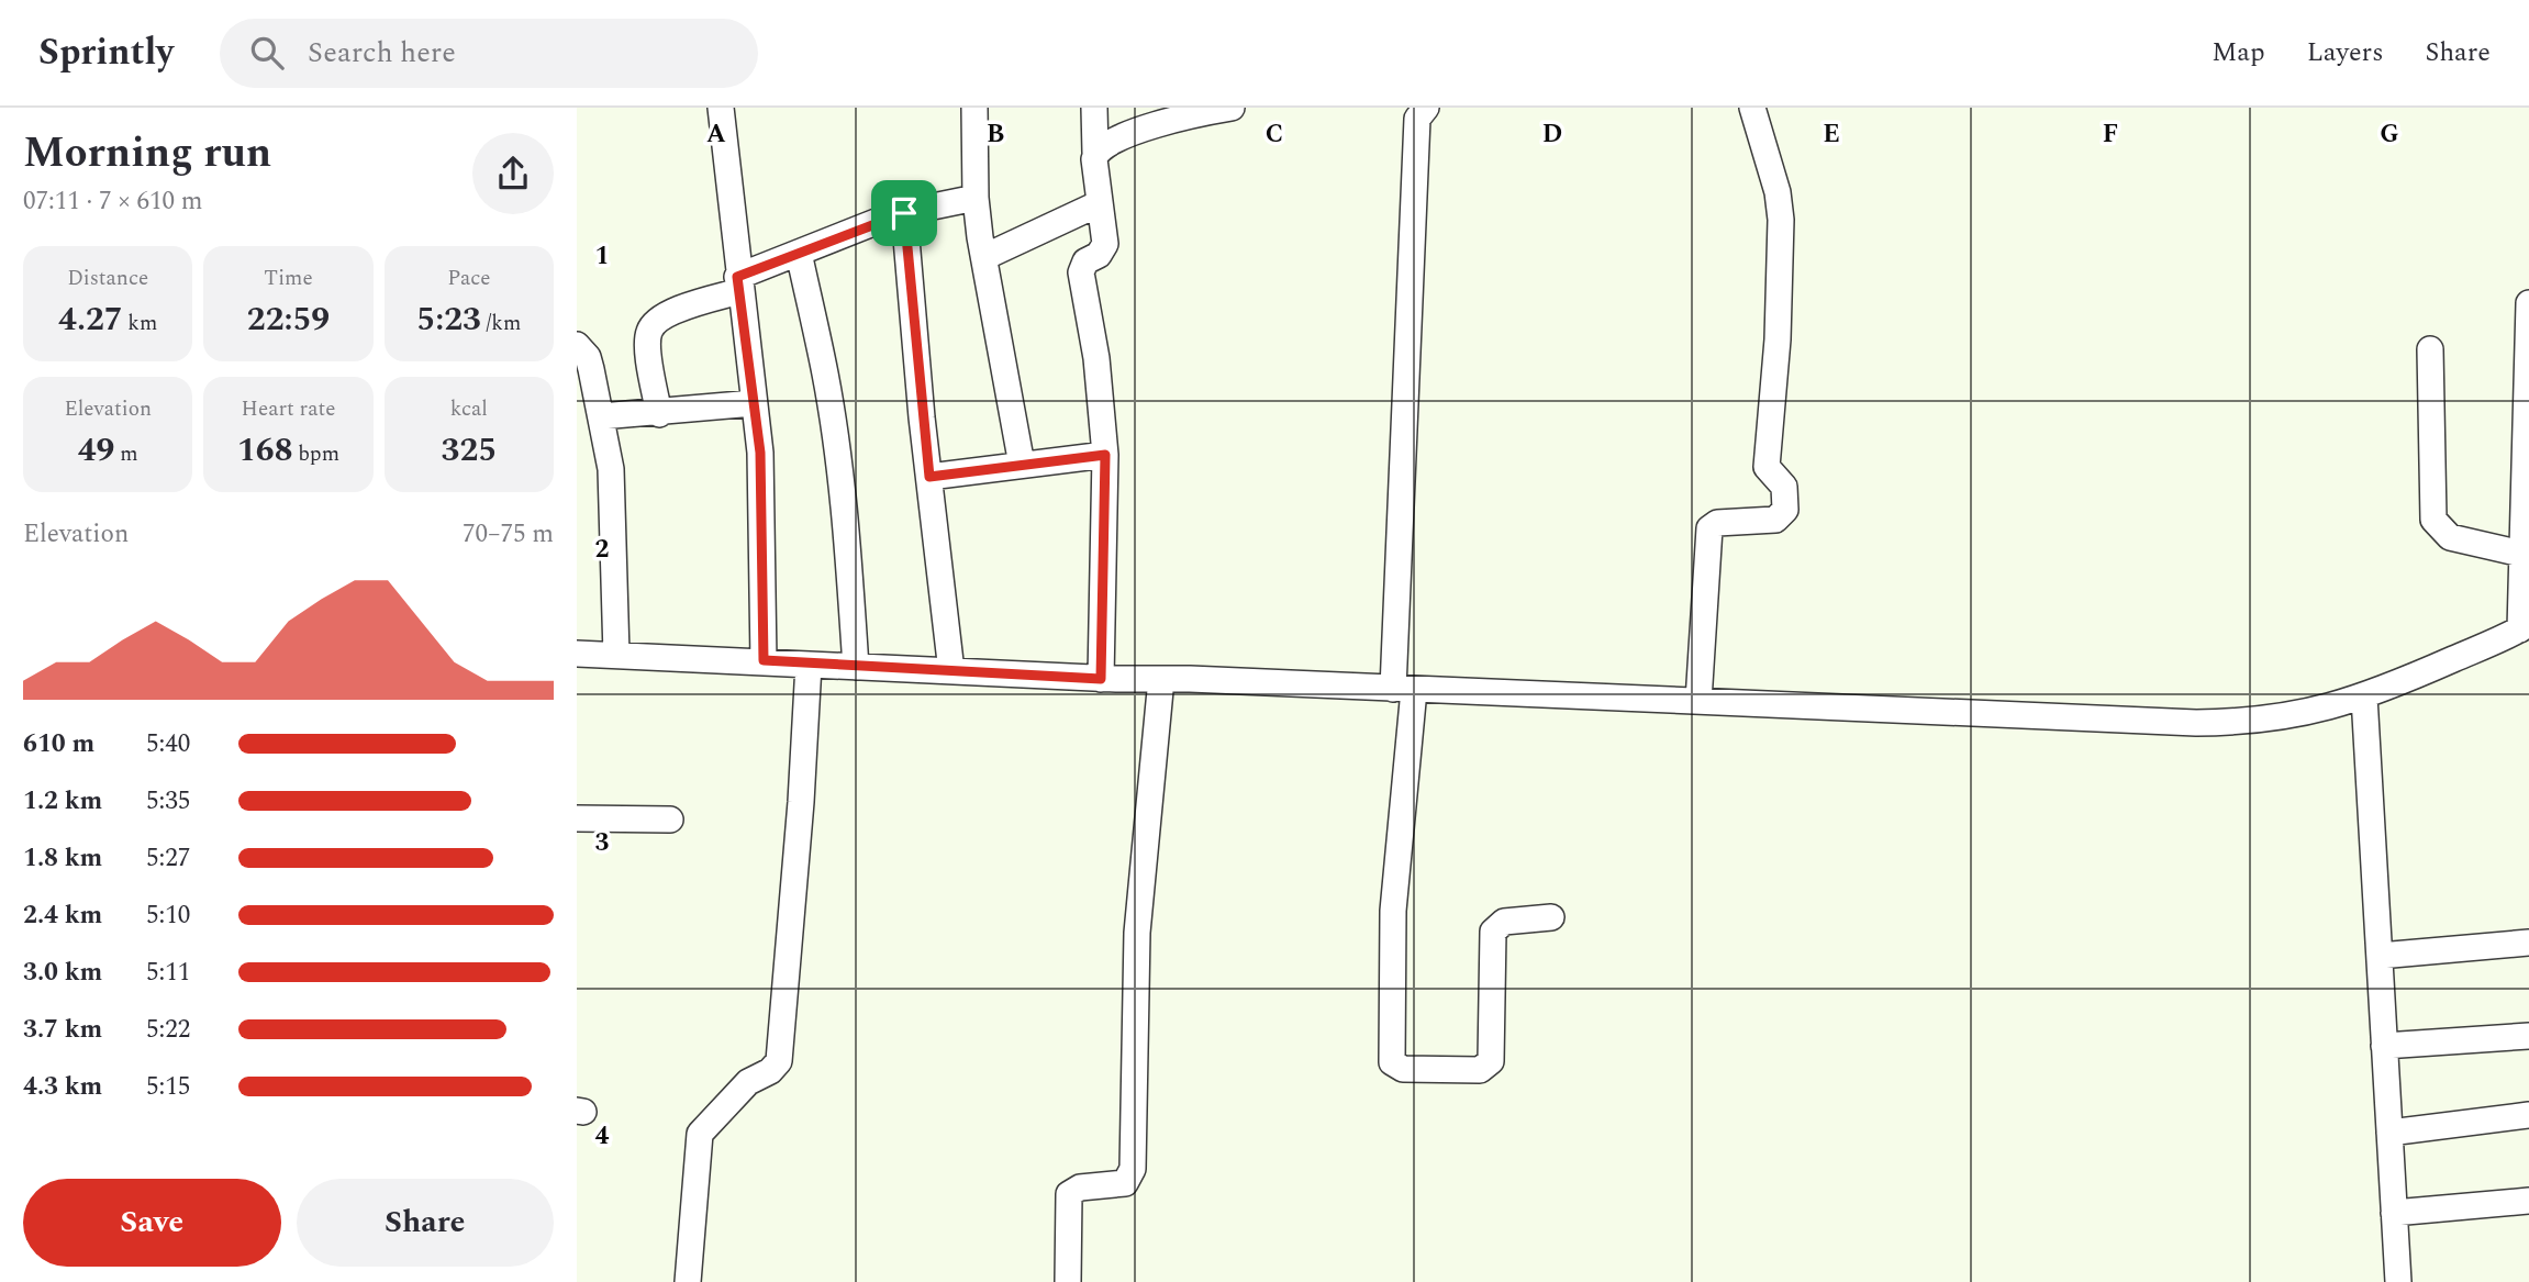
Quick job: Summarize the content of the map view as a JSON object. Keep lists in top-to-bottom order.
{
  "page": {
    "header": "Sprintly",
    "search": "Search here",
    "nav": ["Map", "Layers", "Share"],
    "heading": ["Morning run", "07:11 · 7 × 610 m"],
    "stats": [
      ["Distance", "4.27 km"],
      ["Time", "22:59"],
      ["Pace", "5:23 /km"],
      ["Elevation", "49 m"],
      ["Heart rate", "168 bpm"],
      ["kcal", "325"]
    ],
    "chart": ["Elevation", "70–75 m"],
    "list": [
      {
        "name": "610 m",
        "note": "5:40"
      },
      {
        "name": "1.2 km",
        "note": "5:35"
      },
      {
        "name": "1.8 km",
        "note": "5:27"
      },
      {
        "name": "2.4 km",
        "note": "5:10"
      },
      {
        "name": "3.0 km",
        "note": "5:11"
      },
      {
        "name": "3.7 km",
        "note": "5:22"
      },
      {
        "name": "4.3 km",
        "note": "5:15"
      }
    ],
    "buttons": ["Save", "Share"]
  },
  "grid": {
    "columns": [
      "A",
      "B",
      "C",
      "D",
      "E",
      "F",
      "G"
    ],
    "rows": [
      "1",
      "2",
      "3",
      "4"
    ]
  }
}
